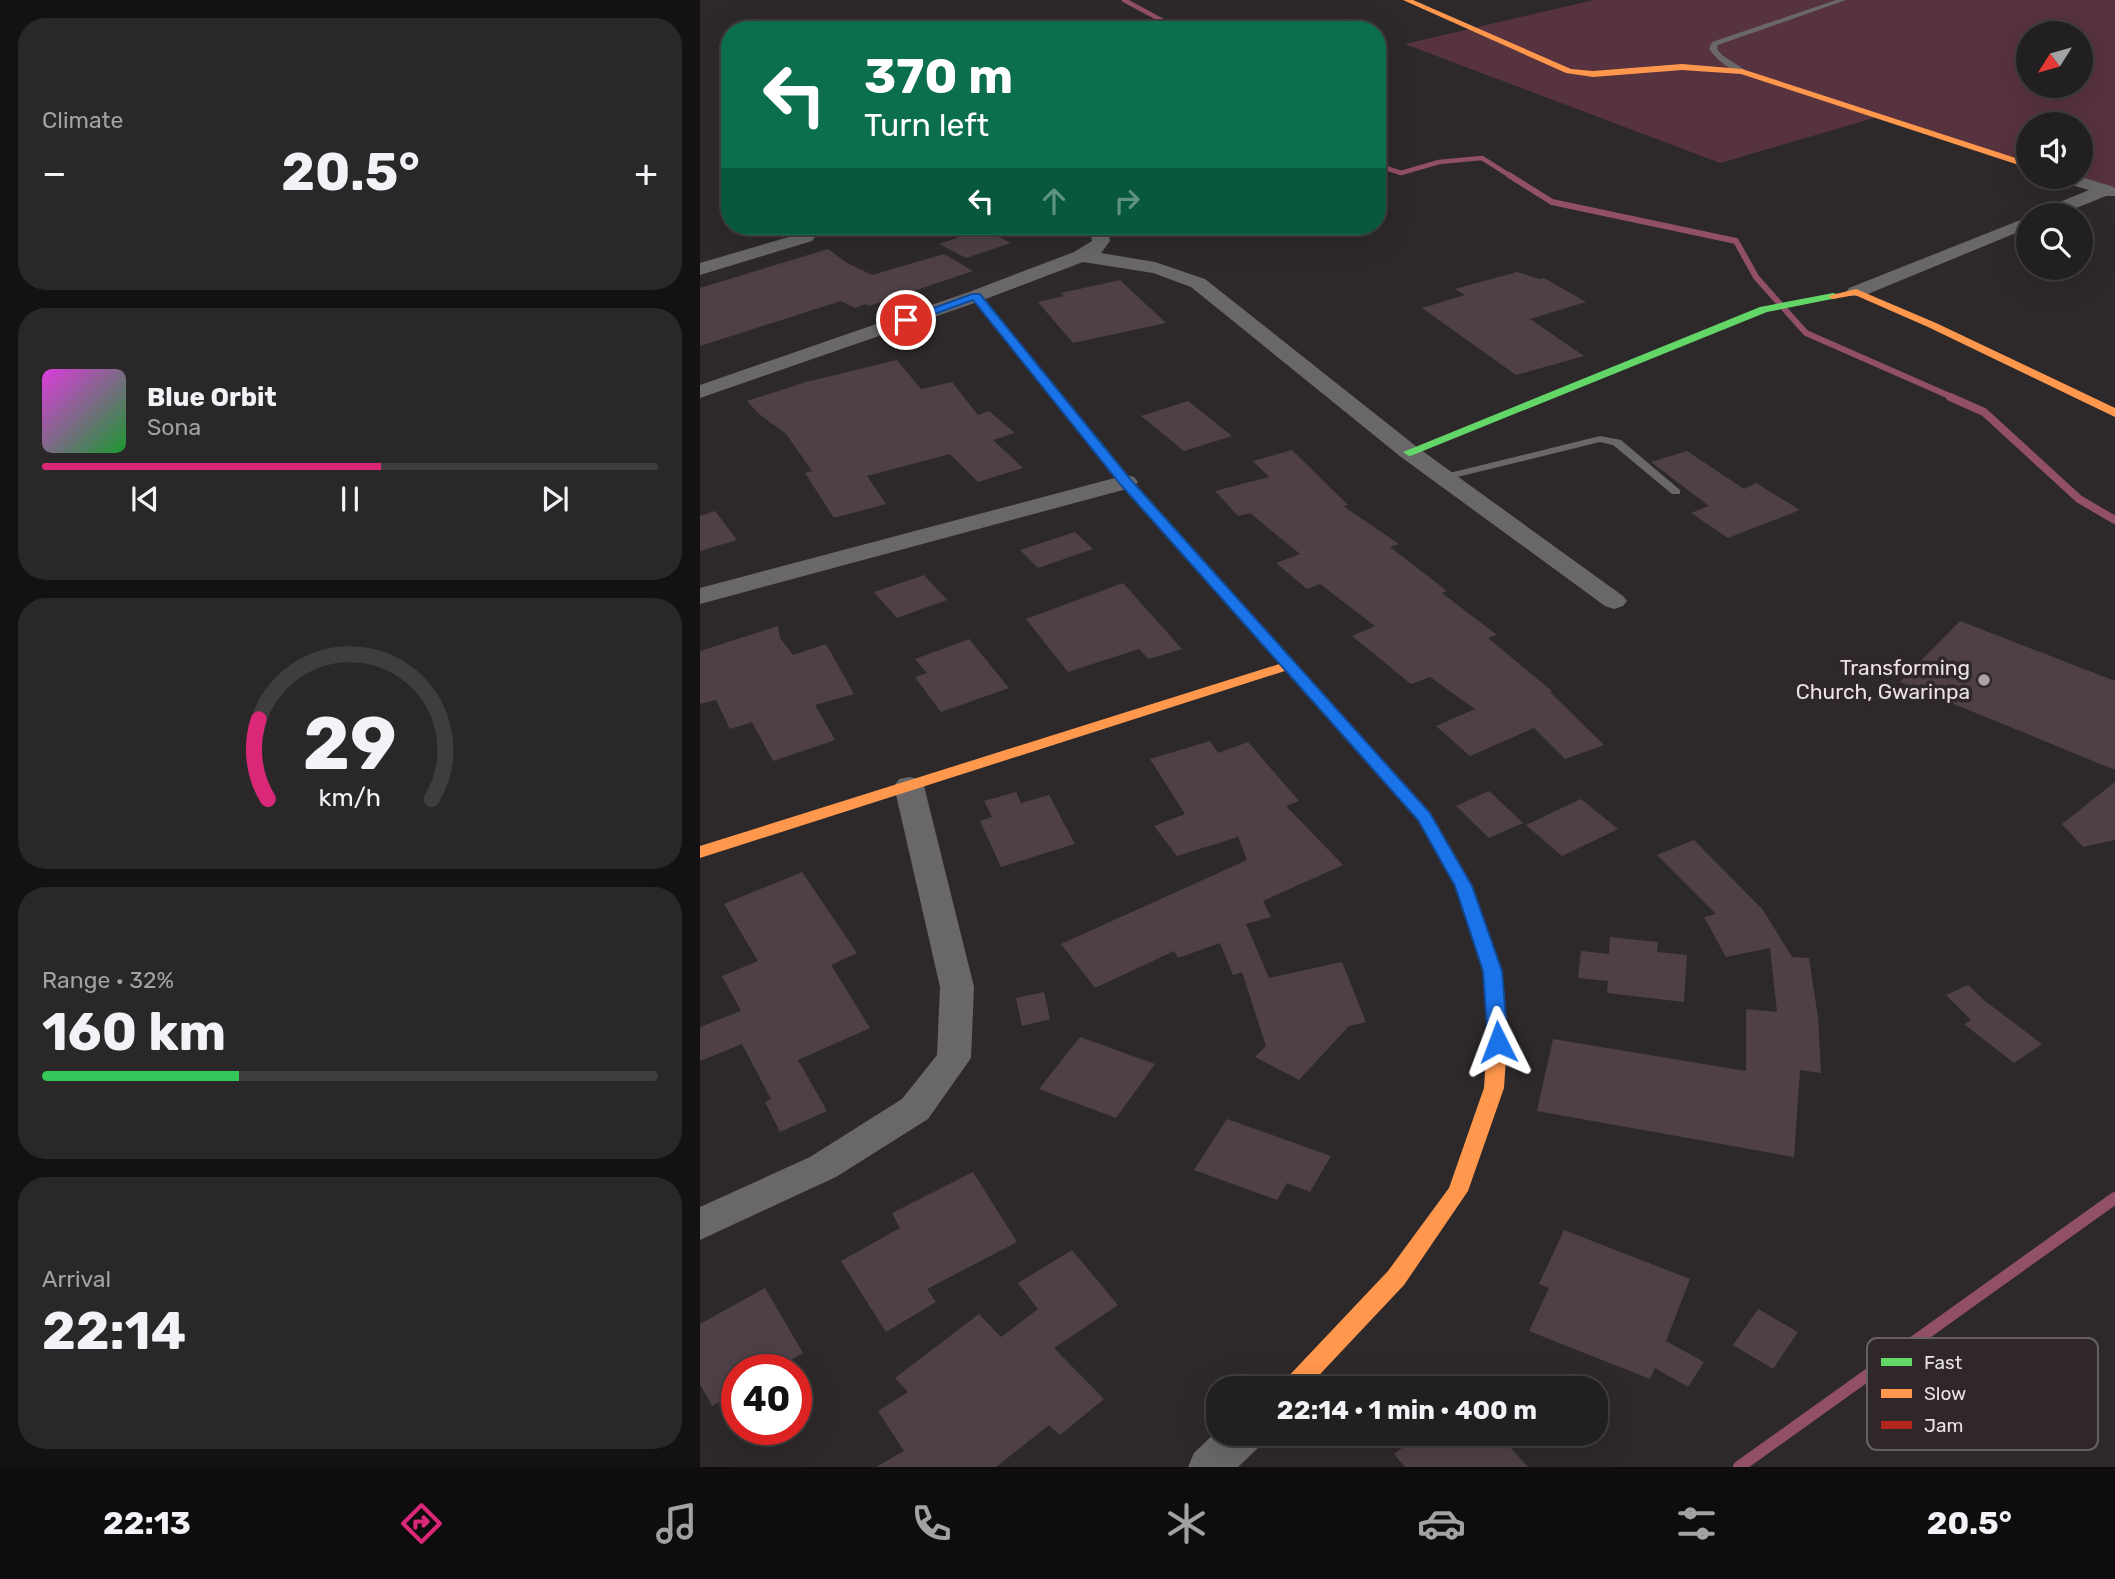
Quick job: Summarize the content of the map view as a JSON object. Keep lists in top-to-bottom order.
{
  "places": ["Transforming Church, Gwarinpa"],
  "legend": ["Fast", "Slow", "Jam"],
  "north": "bottom left",
  "page": {
    "tile": [
      "Climate",
      ["Range · 32%", "160 km"],
      ["Arrival", "22:14"]
    ],
    "turn": ["370 m", "Turn left"],
    "heat": ["−", "20.5°", "+"],
    "song": ["Blue Orbit", "Sona"],
    "limit": "40",
    "trip": "22:14 · 1 min · 400 m",
    "tabs": ["22:13", "20.5°"],
    "gauge": ["29", "km/h"]
  }
}
